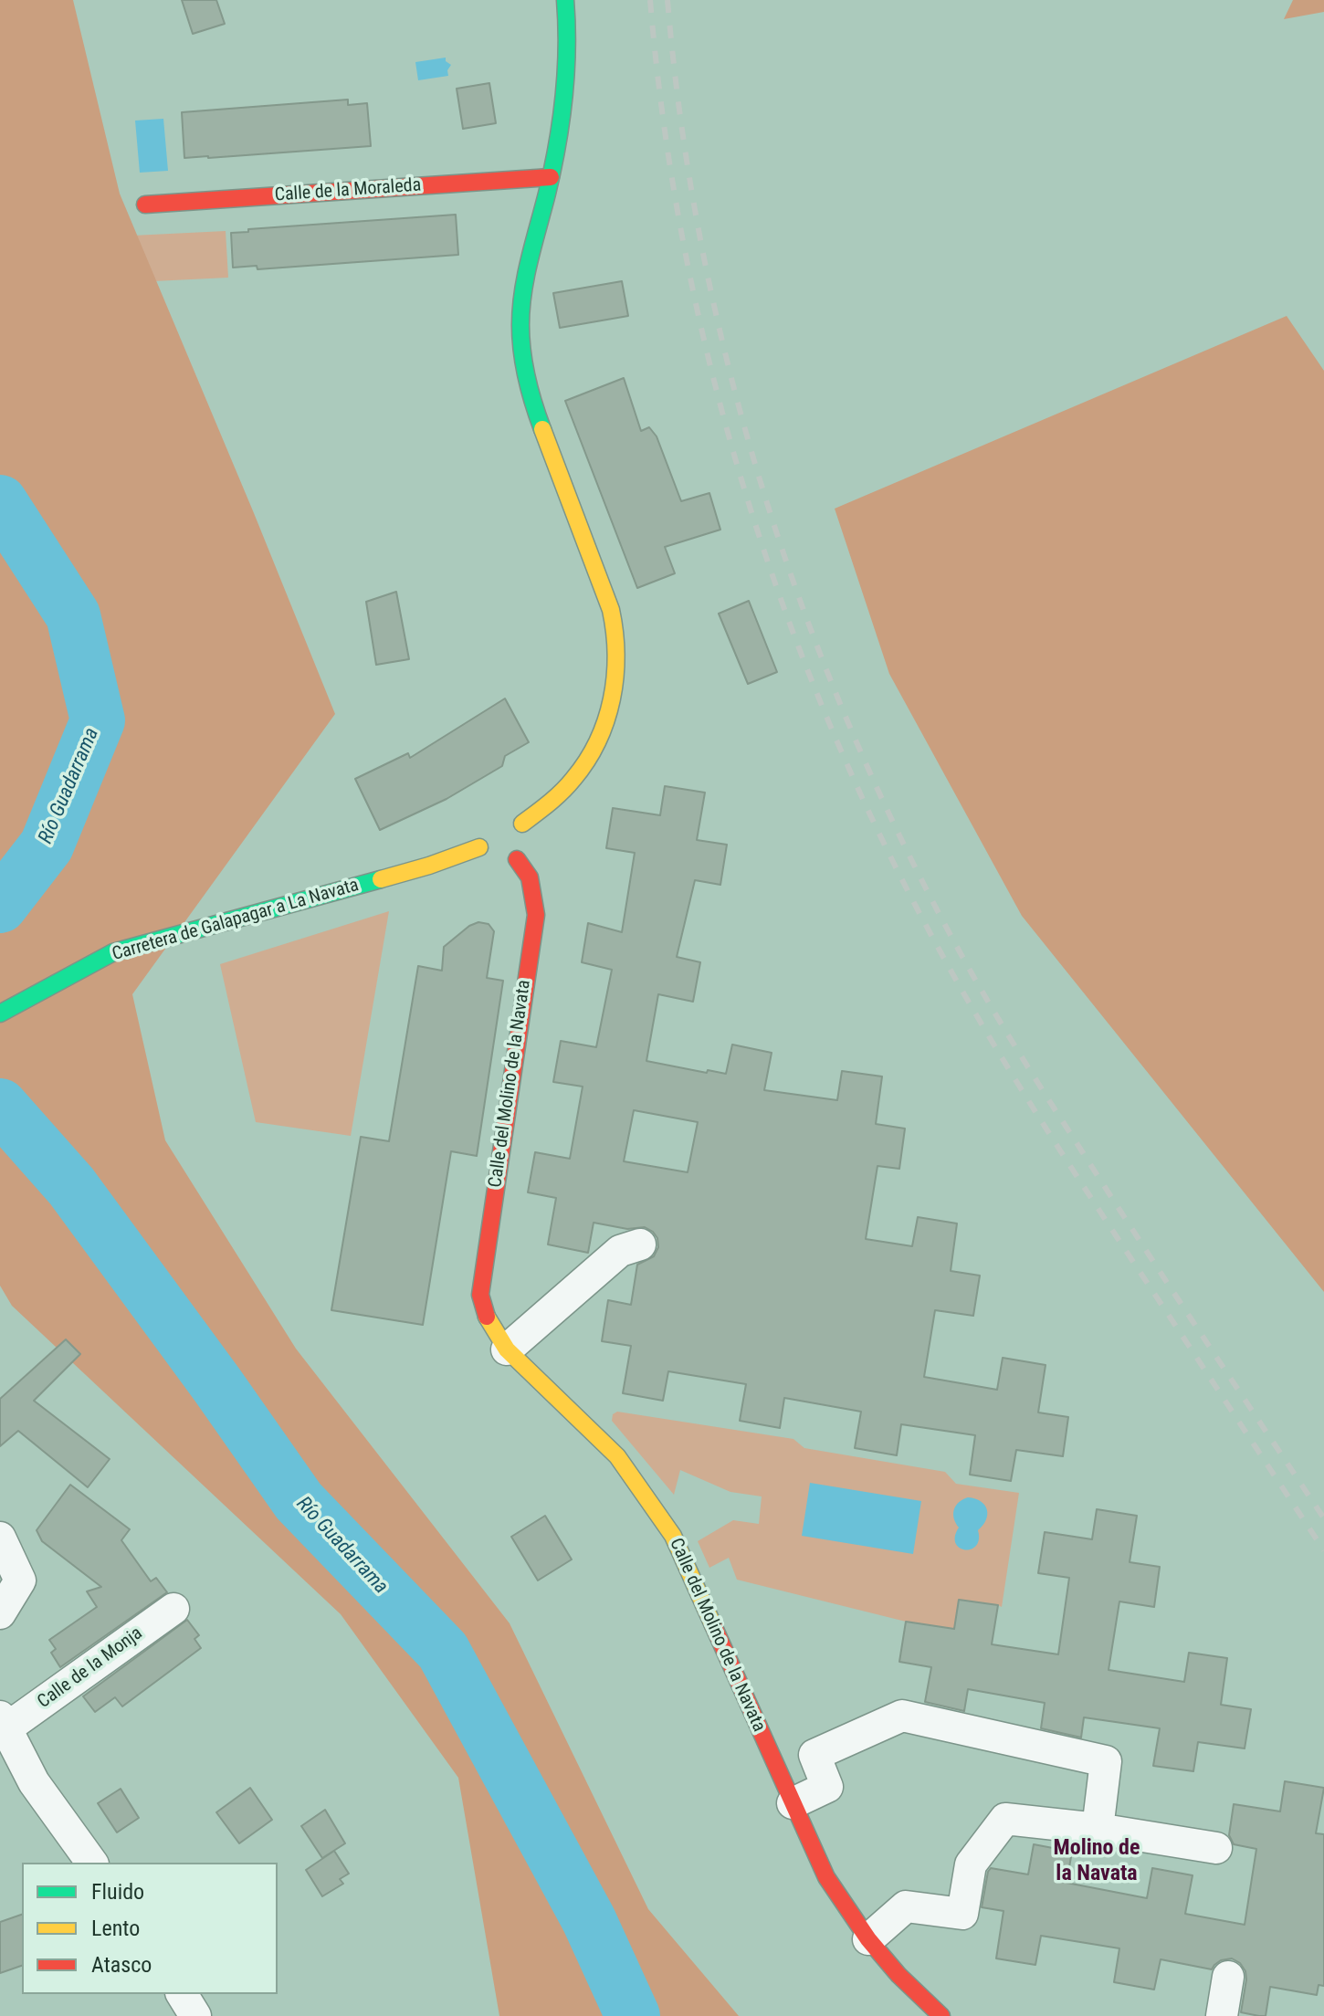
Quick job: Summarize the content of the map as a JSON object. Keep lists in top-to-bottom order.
{
  "streets": {
    "street": [
      "Calle de la Moraleda",
      "Carretera de Galapagar a La Navata",
      "Calle del Molino de la Navata",
      "Calle de la Monja"
    ]
  },
  "crossings": [
    ["Calle de la Moraleda", "Carretera de Galapagar a La Navata"],
    ["Carretera de Galapagar a La Navata", "Calle del Molino de la Navata"]
  ],
  "districts": ["Molino de la Navata"],
  "water": ["Río Guadarrama"],
  "legend": ["Fluido", "Lento", "Atasco"]
}
